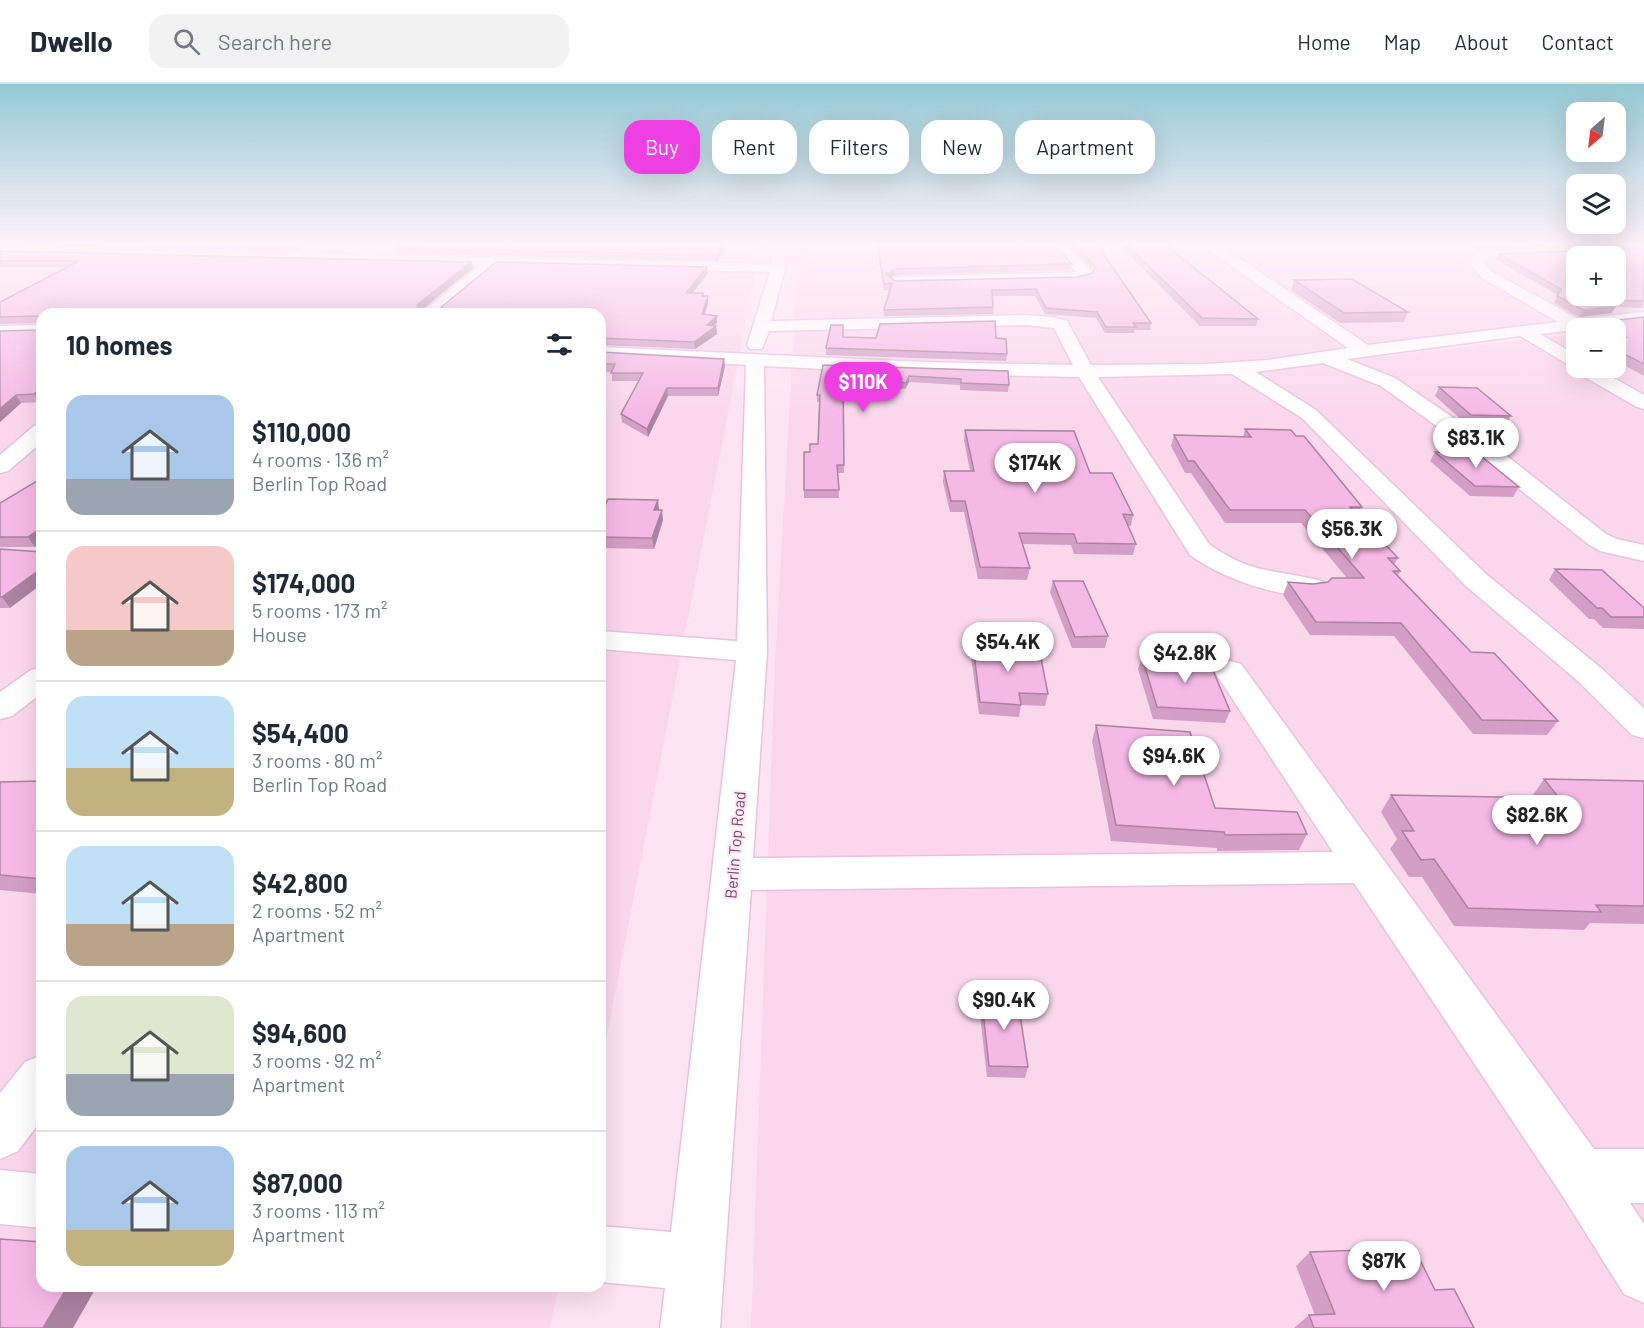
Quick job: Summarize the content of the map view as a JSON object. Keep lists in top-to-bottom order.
{
  "streets": {
    "street": ["Berlin Top Road"]
  },
  "north": "bottom left",
  "page": {
    "header": "Dwello",
    "search": "Search here",
    "nav": [
      "Home",
      "Map",
      "About",
      "Contact"
    ],
    "map_buttons": ["+", "−"],
    "chip": [
      "Buy",
      "Rent",
      "Filters",
      "New",
      "Apartment"
    ],
    "heading": "10 homes",
    "price": [
      "$110K",
      "$83.1K",
      "$174K",
      "$56.3K",
      "$54.4K",
      "$42.8K",
      "$94.6K",
      "$82.6K",
      "$90.4K",
      "$87K"
    ],
    "list": [
      {
        "name": "$110,000",
        "note": "4 rooms · 136 m² · Berlin Top Road"
      },
      {
        "name": "$174,000",
        "note": "5 rooms · 173 m² · House"
      },
      {
        "name": "$54,400",
        "note": "3 rooms · 80 m² · Berlin Top Road"
      },
      {
        "name": "$42,800",
        "note": "2 rooms · 52 m² · Apartment"
      },
      {
        "name": "$94,600",
        "note": "3 rooms · 92 m² · Apartment"
      },
      {
        "name": "$87,000",
        "note": "3 rooms · 113 m² · Apartment"
      }
    ]
  }
}
